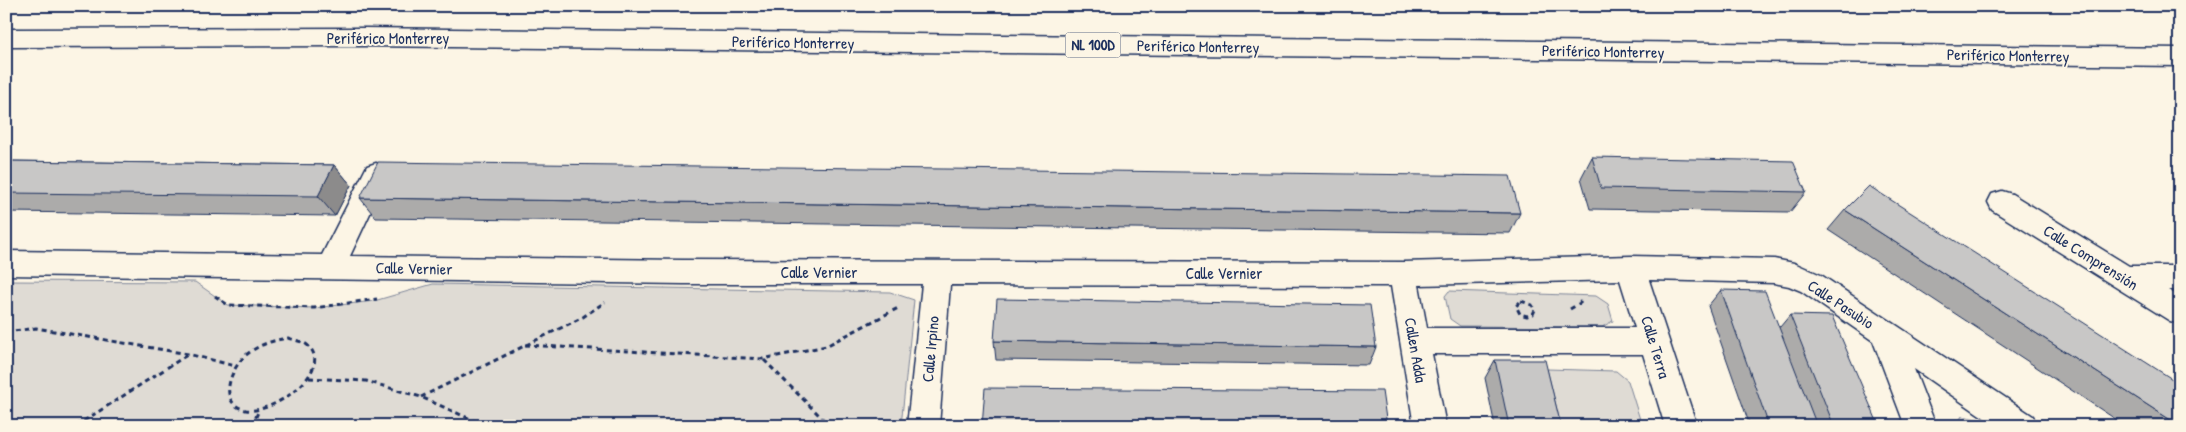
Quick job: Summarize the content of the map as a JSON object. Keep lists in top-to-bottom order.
{
  "streets": {
    "main road": [
      "Periférico Monterrey",
      "NL 100D",
      "Calle Comprensión",
      "Calle Vernier",
      "Calle Pasubio",
      "Calle Terra",
      "Calle Irpino",
      "Callen Adda"
    ]
  },
  "crossings": [
    ["Calle Vernier", "Calle Pasubio"],
    ["Calle Vernier", "Calle Terra"],
    ["Calle Vernier", "Calle Irpino"],
    ["Calle Vernier", "Callen Adda"],
    ["Calle Pasubio", "Calle Terra"]
  ]
}
